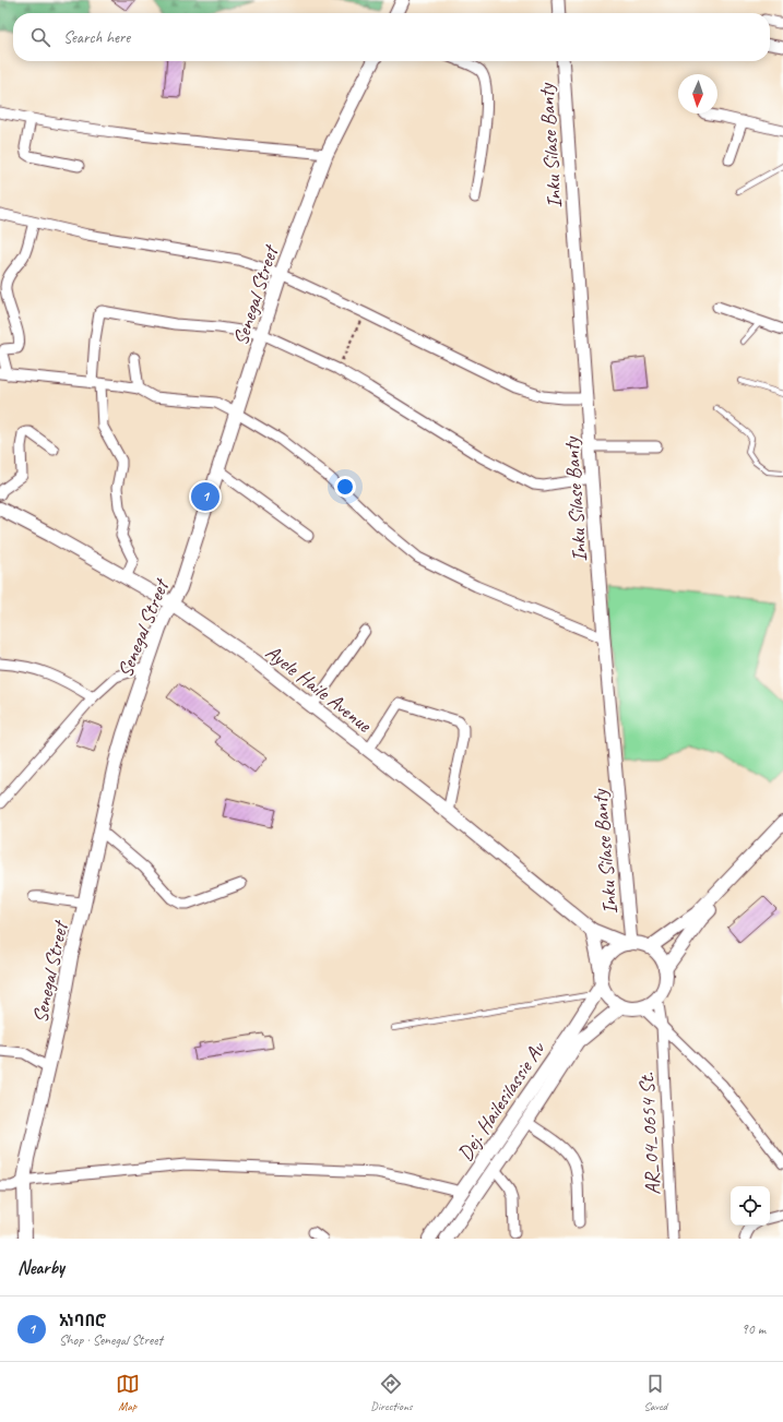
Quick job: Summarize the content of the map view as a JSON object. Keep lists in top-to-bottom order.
{
  "streets": {
    "main road": ["Senegal Street", "Ayele Haile Avenue", "Dej. Hailesilassie Av"],
    "street": ["Inku Silase Banty", "AR_04_0654 St."]
  },
  "crossings": [
    ["Inku Silase Banty", "Ayele Haile Avenue"],
    ["Inku Silase Banty", "Dej. Hailesilassie Av"],
    ["Inku Silase Banty", "AR_04_0654 St."],
    ["Senegal Street", "Ayele Haile Avenue"],
    ["Ayele Haile Avenue", "Dej. Hailesilassie Av"],
    ["Ayele Haile Avenue", "AR_04_0654 St."],
    ["Dej. Hailesilassie Av", "AR_04_0654 St."]
  ],
  "north": "bottom",
  "page": {
    "search": "Search here",
    "pins": "1",
    "heading": "Nearby",
    "list": [
      {
        "mark": "1",
        "name": "አነባበሮ",
        "note": "Shop · Senegal Street",
        "value": "90 m"
      }
    ],
    "nav": ["Map", "Directions", "Saved"]
  }
}
